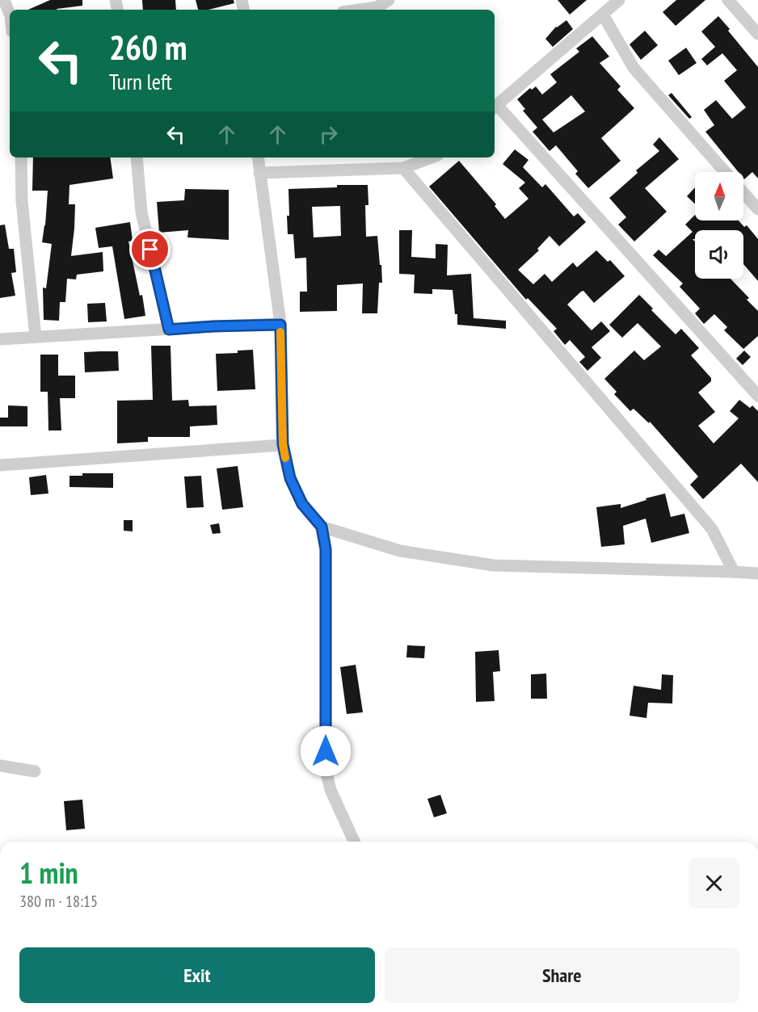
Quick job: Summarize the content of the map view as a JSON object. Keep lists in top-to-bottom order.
{
  "north": "top",
  "page": {
    "turn": ["260 m", "Turn left"],
    "heading": ["1 min", "380 m · 18:15"],
    "buttons": ["Exit", "Share"]
  }
}
